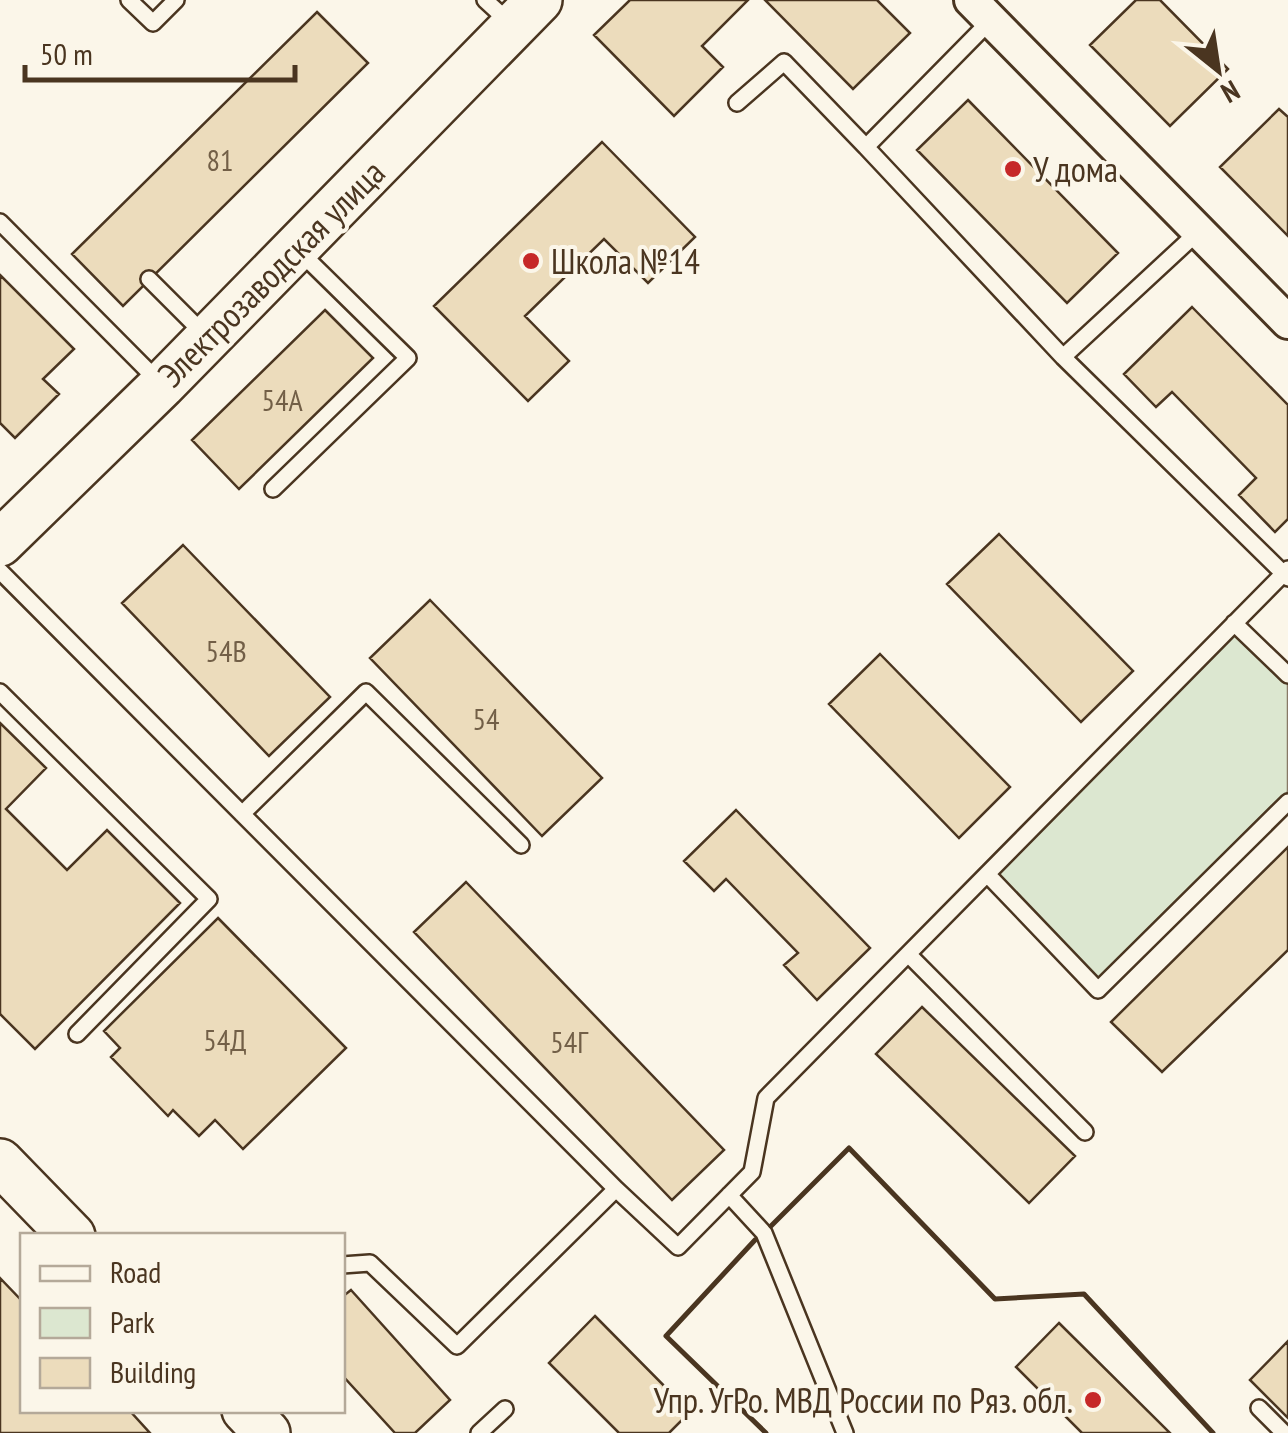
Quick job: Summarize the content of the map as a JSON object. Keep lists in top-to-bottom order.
{
  "streets": {
    "street": ["Электрозаводская улица"]
  },
  "places": ["У дома", "Школа №14", "Упр. УгРо. МВД России по Ряз. обл."],
  "house_numbers": [
    "81",
    "54А",
    "54В",
    "54",
    "54Д",
    "54Г"
  ],
  "legend": ["Road", "Park", "Building"],
  "scale_bar": "50 m",
  "north": "bottom right"
}
